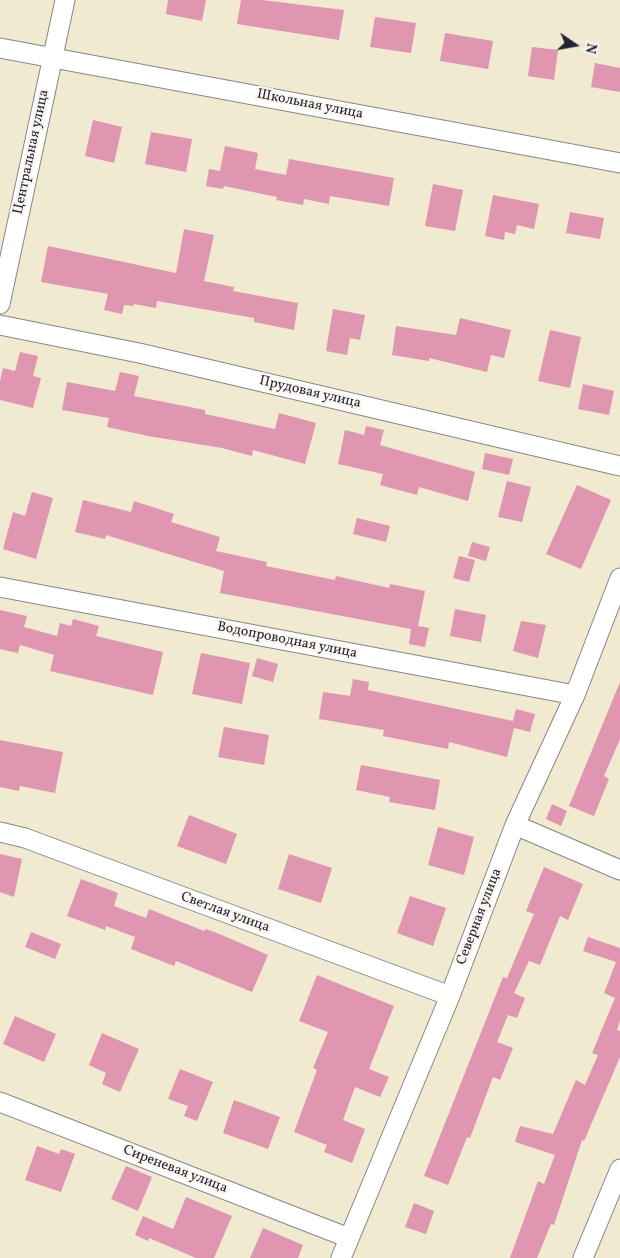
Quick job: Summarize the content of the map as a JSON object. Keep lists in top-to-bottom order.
{
  "streets": {
    "street": [
      "Школьная улица",
      "Центральная улица",
      "Прудовая улица",
      "Водопроводная улица",
      "Светлая улица",
      "Северная улица",
      "Сиреневая улица"
    ]
  },
  "crossings": [
    ["Школьная улица", "Центральная улица"],
    ["Водопроводная улица", "Северная улица"],
    ["Светлая улица", "Северная улица"],
    ["Северная улица", "Сиреневая улица"]
  ],
  "north": "right"
}
